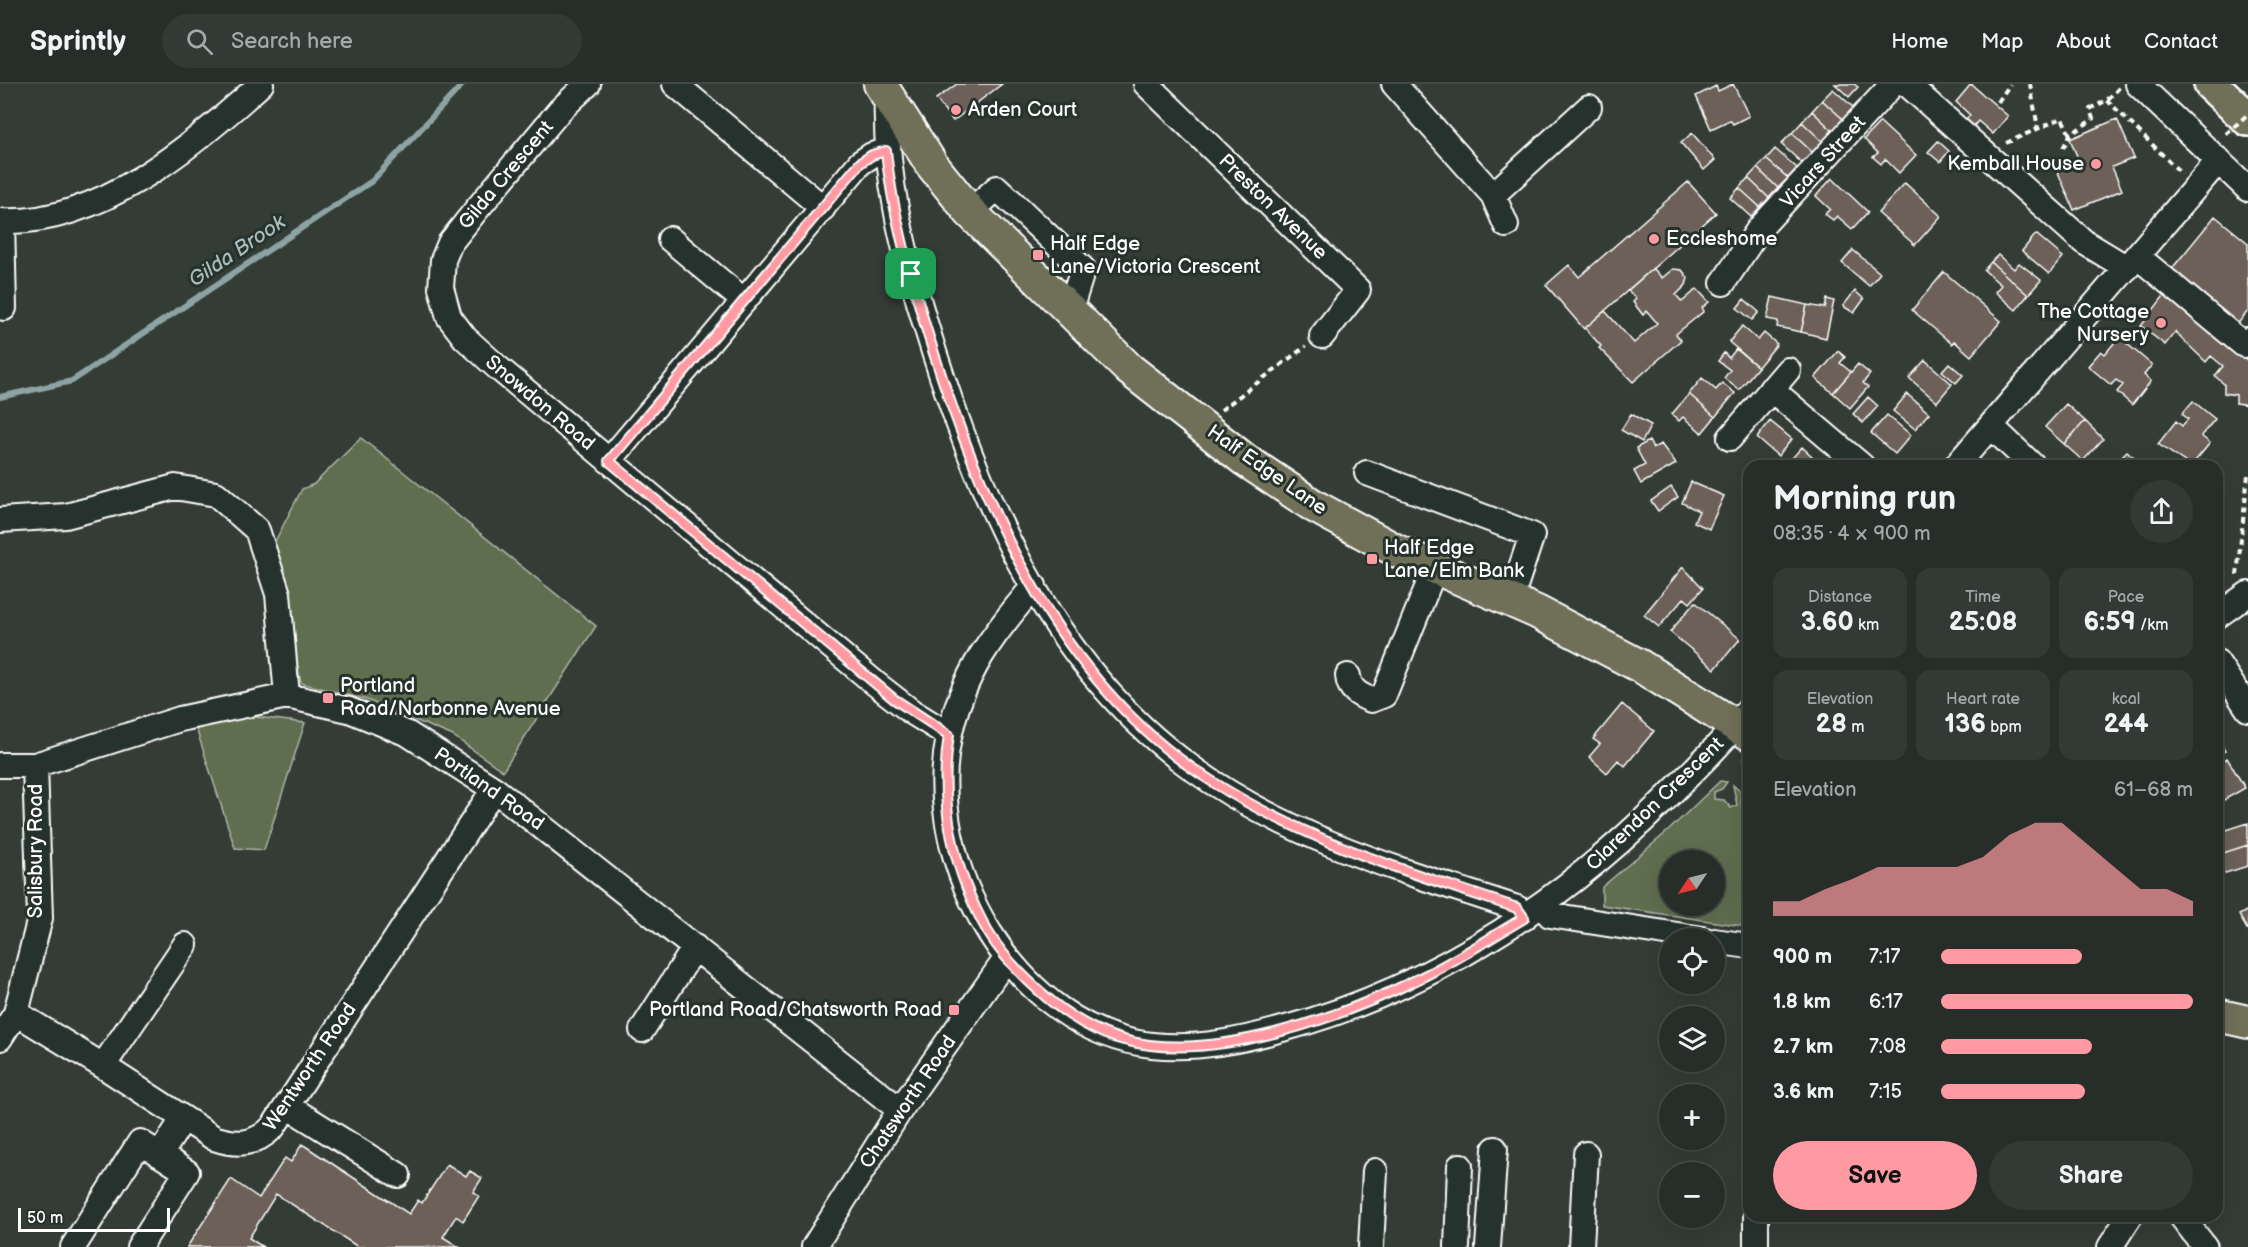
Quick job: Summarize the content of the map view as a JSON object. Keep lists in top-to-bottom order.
{
  "streets": {
    "main road": ["Half Edge Lane"],
    "street": [
      "Vicars Street",
      "Gilda Crescent",
      "Preston Avenue",
      "Snowdon Road",
      "Portland Road",
      "Clarendon Crescent",
      "Salisbury Road",
      "Wentworth Road",
      "Chatsworth Road"
    ]
  },
  "crossings": [
    ["Gilda Crescent", "Snowdon Road"],
    ["Snowdon Road", "Clarendon Crescent"],
    ["Portland Road", "Salisbury Road"],
    ["Portland Road", "Wentworth Road"],
    ["Portland Road", "Chatsworth Road"],
    ["Clarendon Crescent", "Chatsworth Road"],
    ["Salisbury Road", "Wentworth Road"]
  ],
  "water": ["Gilda Brook"],
  "places": {
    "other": [
      "Arden Court",
      "Kemball House",
      "Eccleshome",
      "The Cottage Nursery"
    ],
    "transit": [
      "Half Edge Lane/Victoria Crescent",
      "Half Edge Lane/Elm Bank",
      "Portland Road/Narbonne Avenue",
      "Portland Road/Chatsworth Road"
    ]
  },
  "scale_bar": "50 m",
  "north": "bottom left",
  "page": {
    "header": "Sprintly",
    "search": "Search here",
    "nav": [
      "Home",
      "Map",
      "About",
      "Contact"
    ],
    "heading": ["Morning run", "08:35 · 4 × 900 m"],
    "stats": [
      ["Distance", "3.60 km"],
      ["Time", "25:08"],
      ["Pace", "6:59 /km"],
      ["Elevation", "28 m"],
      ["Heart rate", "136 bpm"],
      ["kcal", "244"]
    ],
    "chart": ["Elevation", "61–68 m"],
    "map_buttons": ["+", "−"],
    "list": [
      {
        "name": "900 m",
        "note": "7:17"
      },
      {
        "name": "1.8 km",
        "note": "6:17"
      },
      {
        "name": "2.7 km",
        "note": "7:08"
      },
      {
        "name": "3.6 km",
        "note": "7:15"
      }
    ],
    "buttons": ["Save", "Share"],
    "scale": "50 m"
  }
}
